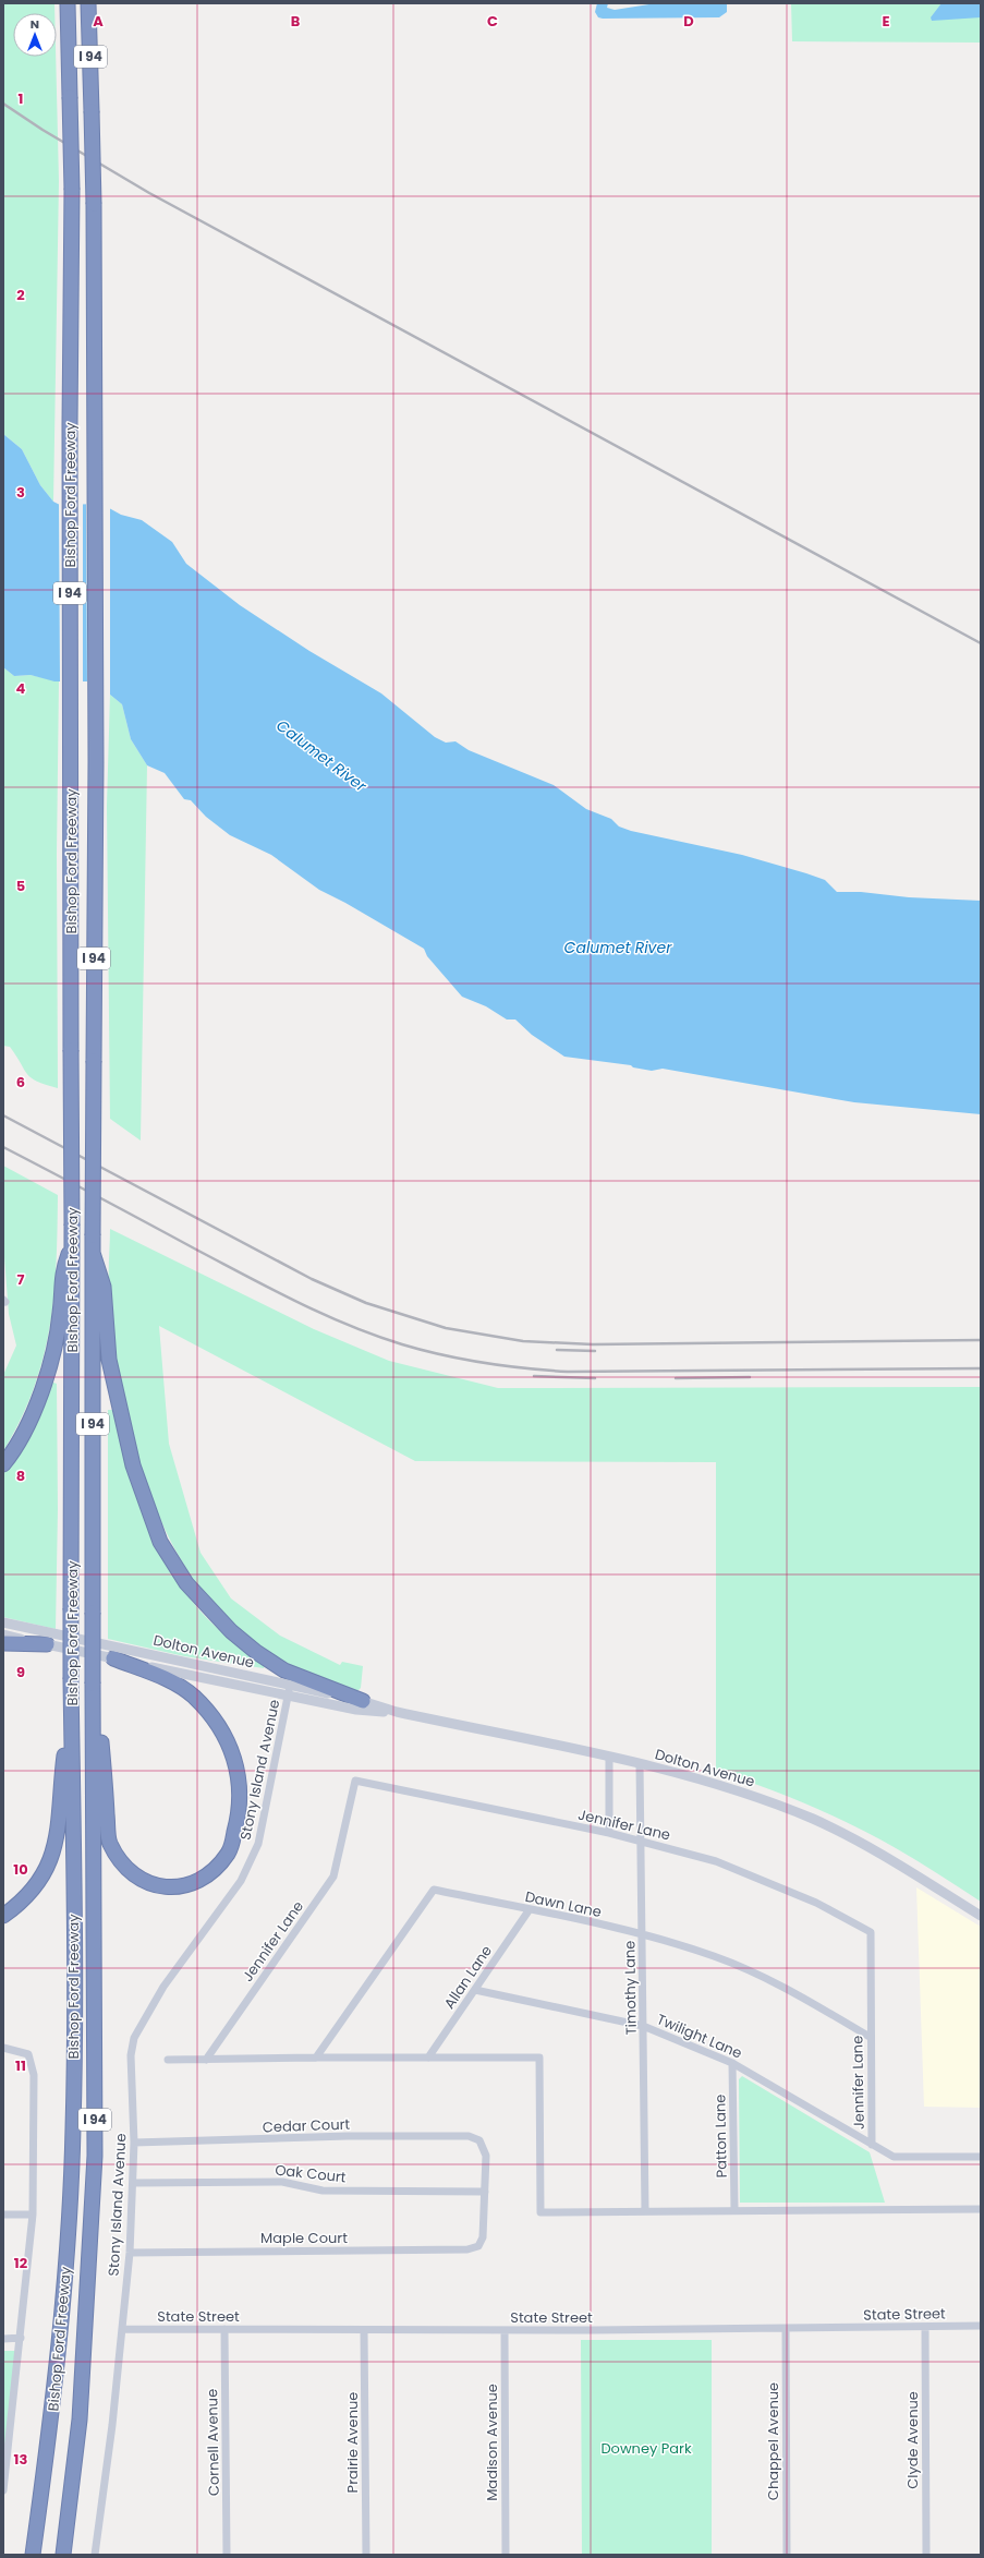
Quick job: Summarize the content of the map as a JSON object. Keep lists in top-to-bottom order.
{
  "streets": {
    "highway": ["I 94", "Bishop Ford Freeway"],
    "street": [
      "Dolton Avenue",
      "Stony Island Avenue",
      "Jennifer Lane",
      "Dawn Lane",
      "Allan Lane",
      "Timothy Lane",
      "Twilight Lane",
      "Cedar Court",
      "Patton Lane",
      "Oak Court",
      "Maple Court",
      "State Street",
      "Clyde Avenue",
      "Chappel Avenue",
      "Cornell Avenue",
      "Prairie Avenue",
      "Madison Avenue"
    ]
  },
  "crossings": [
    ["Dolton Avenue", "Stony Island Avenue"],
    ["Dolton Avenue", "Timothy Lane"],
    ["Stony Island Avenue", "Cedar Court"],
    ["Stony Island Avenue", "Oak Court"],
    ["Stony Island Avenue", "Maple Court"],
    ["Stony Island Avenue", "State Street"],
    ["Jennifer Lane", "Dawn Lane"],
    ["Jennifer Lane", "Timothy Lane"],
    ["Jennifer Lane", "Twilight Lane"],
    ["Dawn Lane", "Allan Lane"],
    ["Dawn Lane", "Timothy Lane"],
    ["Allan Lane", "Twilight Lane"],
    ["Timothy Lane", "Twilight Lane"],
    ["Twilight Lane", "Patton Lane"],
    ["Cedar Court", "Oak Court"],
    ["Cedar Court", "Maple Court"],
    ["Oak Court", "Maple Court"],
    ["State Street", "Clyde Avenue"],
    ["State Street", "Chappel Avenue"],
    ["State Street", "Cornell Avenue"],
    ["State Street", "Prairie Avenue"],
    ["State Street", "Madison Avenue"]
  ],
  "water": ["Calumet River"],
  "parks": ["Downey Park"],
  "north": "top",
  "grid": {
    "columns": [
      "A",
      "B",
      "C",
      "D",
      "E"
    ],
    "rows": [
      "1",
      "2",
      "3",
      "4",
      "5",
      "6",
      "7",
      "8",
      "9",
      "10",
      "11",
      "12",
      "13"
    ]
  }
}
